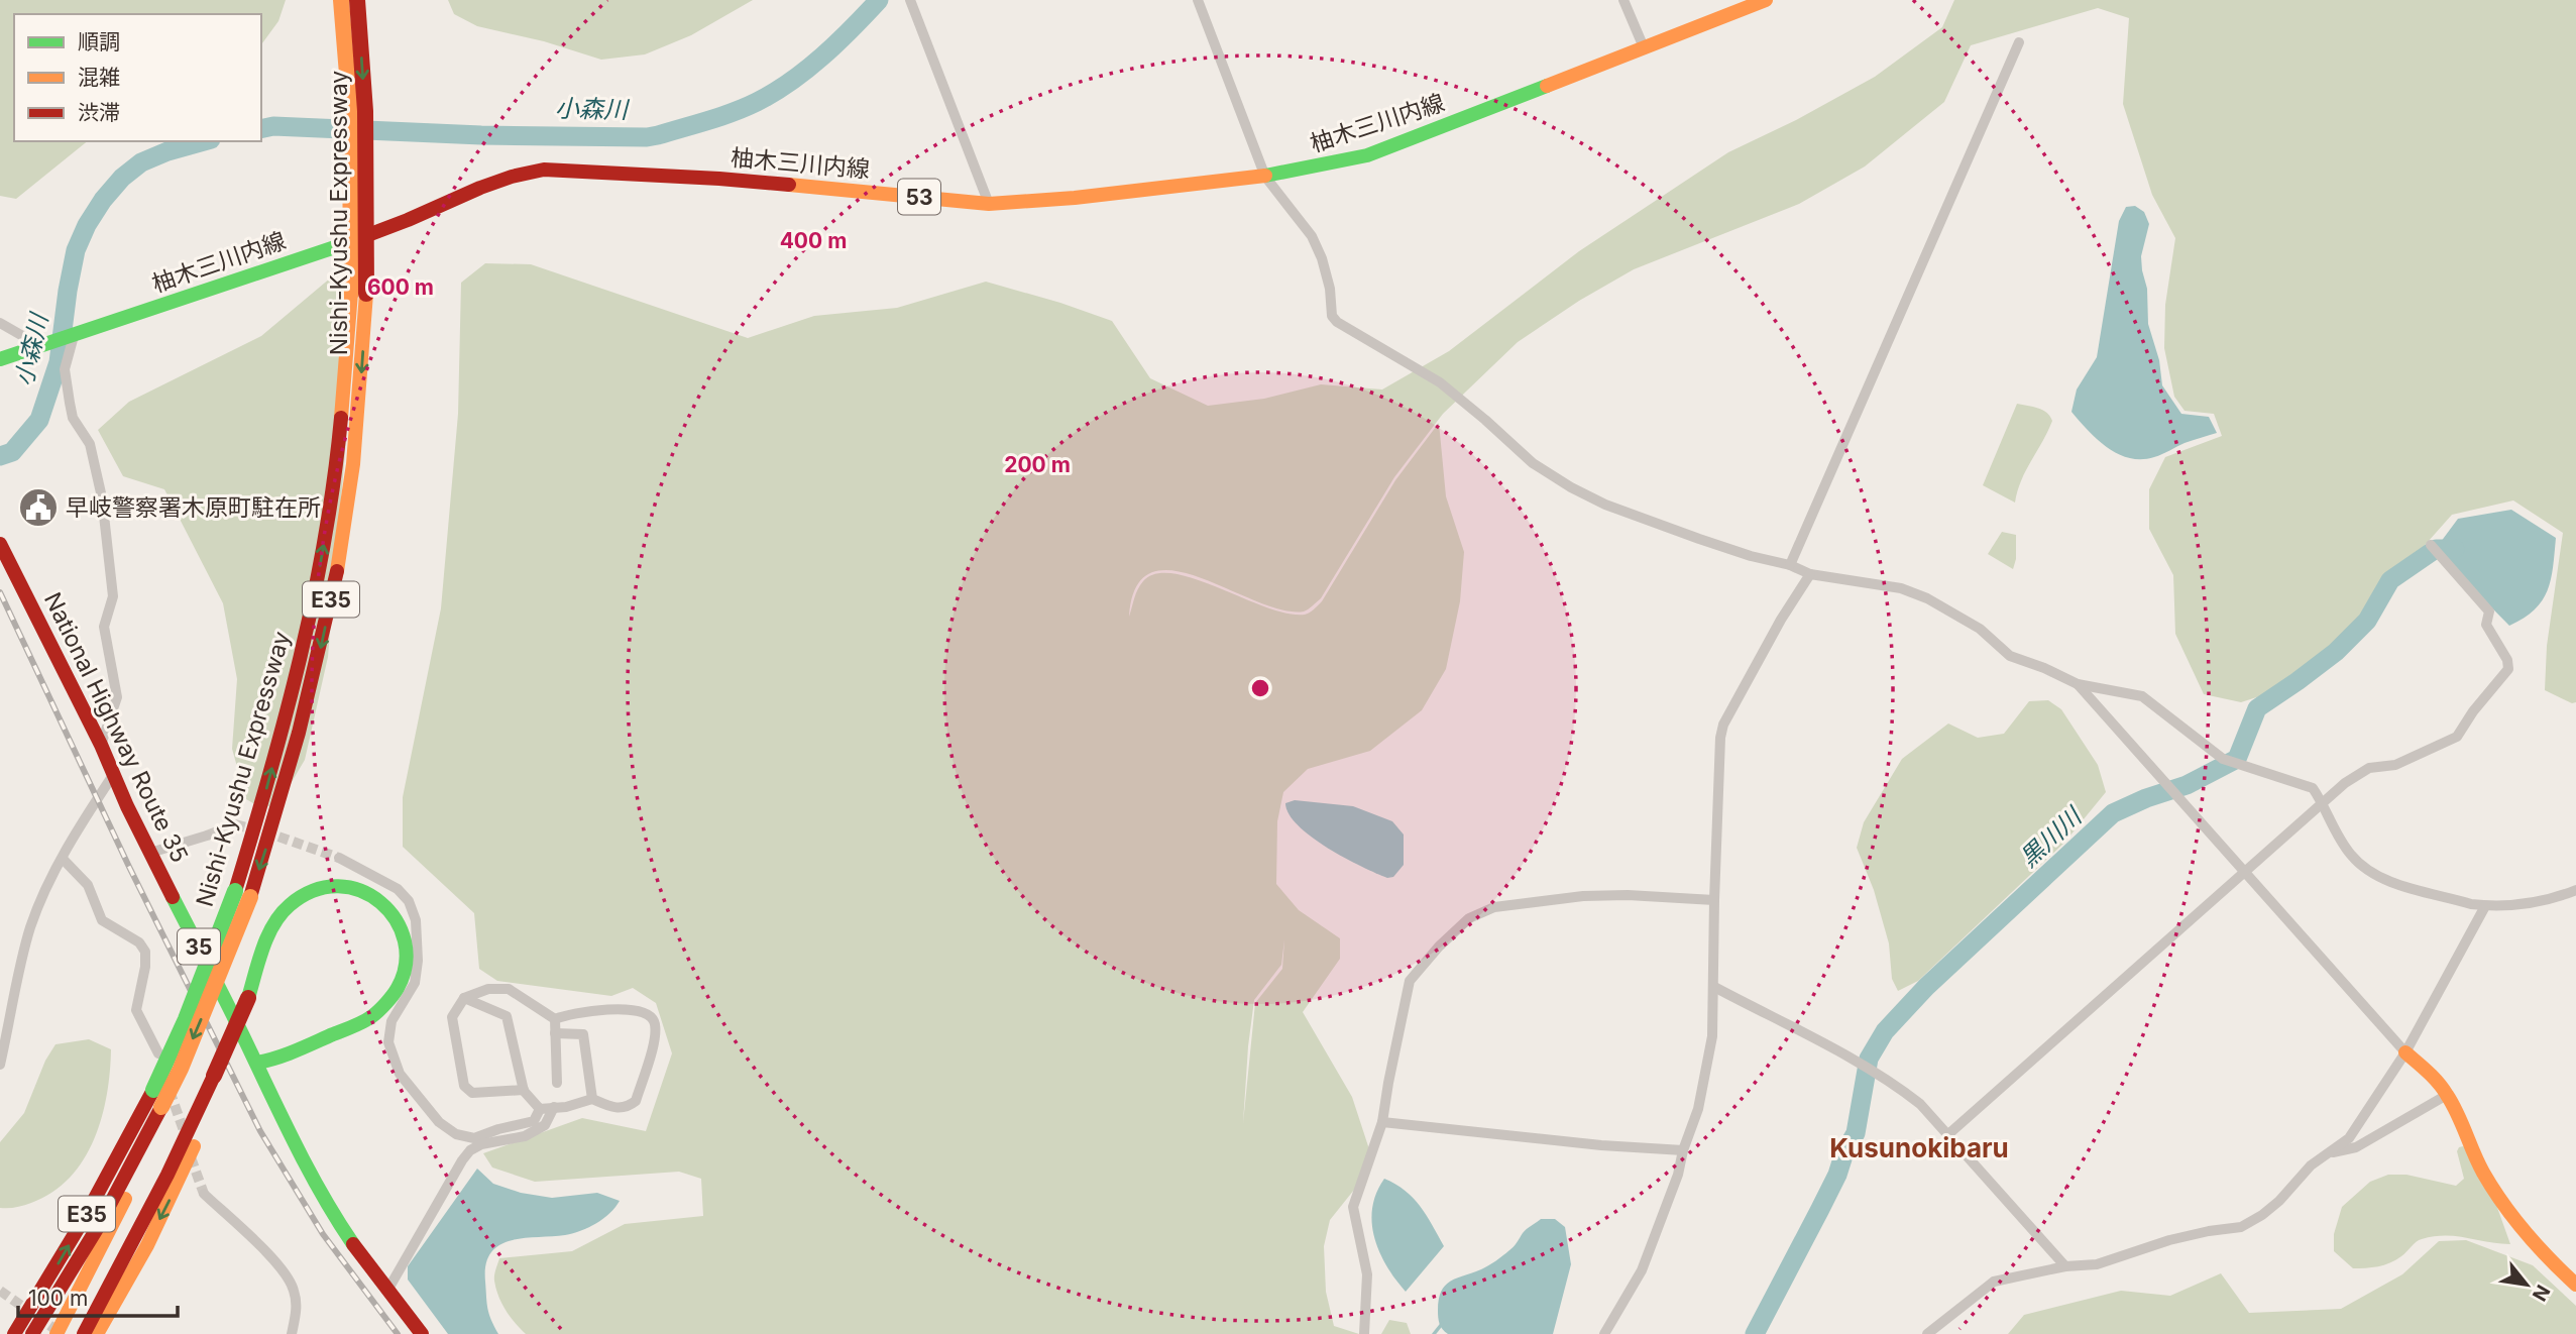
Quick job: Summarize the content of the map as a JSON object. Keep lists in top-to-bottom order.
{
  "streets": {
    "main road": [
      "柚木三川内線",
      "53",
      "Nishi-Kyushu Expressway",
      "E35",
      "National Highway Route 35",
      "35"
    ]
  },
  "districts": ["Kusunokibaru"],
  "water": ["小森川", "黒川川"],
  "places": {
    "public building": ["早岐警察署木原町駐在所"]
  },
  "legend": ["順調", "混雑", "渋滞"],
  "scale_bar": "100 m",
  "north": "bottom right",
  "rings": ["400 m", "600 m", "200 m"]
}
